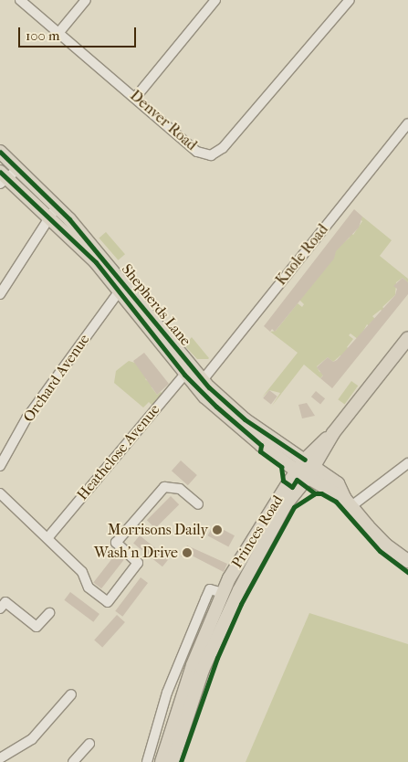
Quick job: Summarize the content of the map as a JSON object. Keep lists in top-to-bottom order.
{
  "streets": {
    "main road": ["Shepherds Lane", "Princes Road"],
    "street": [
      "Denver Road",
      "Knole Road",
      "Orchard Avenue",
      "Heathclose Avenue"
    ]
  },
  "crossings": [
    ["Knole Road", "Shepherds Lane"],
    ["Shepherds Lane", "Orchard Avenue"],
    ["Shepherds Lane", "Heathclose Avenue"],
    ["Shepherds Lane", "Princes Road"]
  ],
  "places": ["Morrisons Daily", "Wash'n Drive"],
  "scale_bar": "100 m"
}
